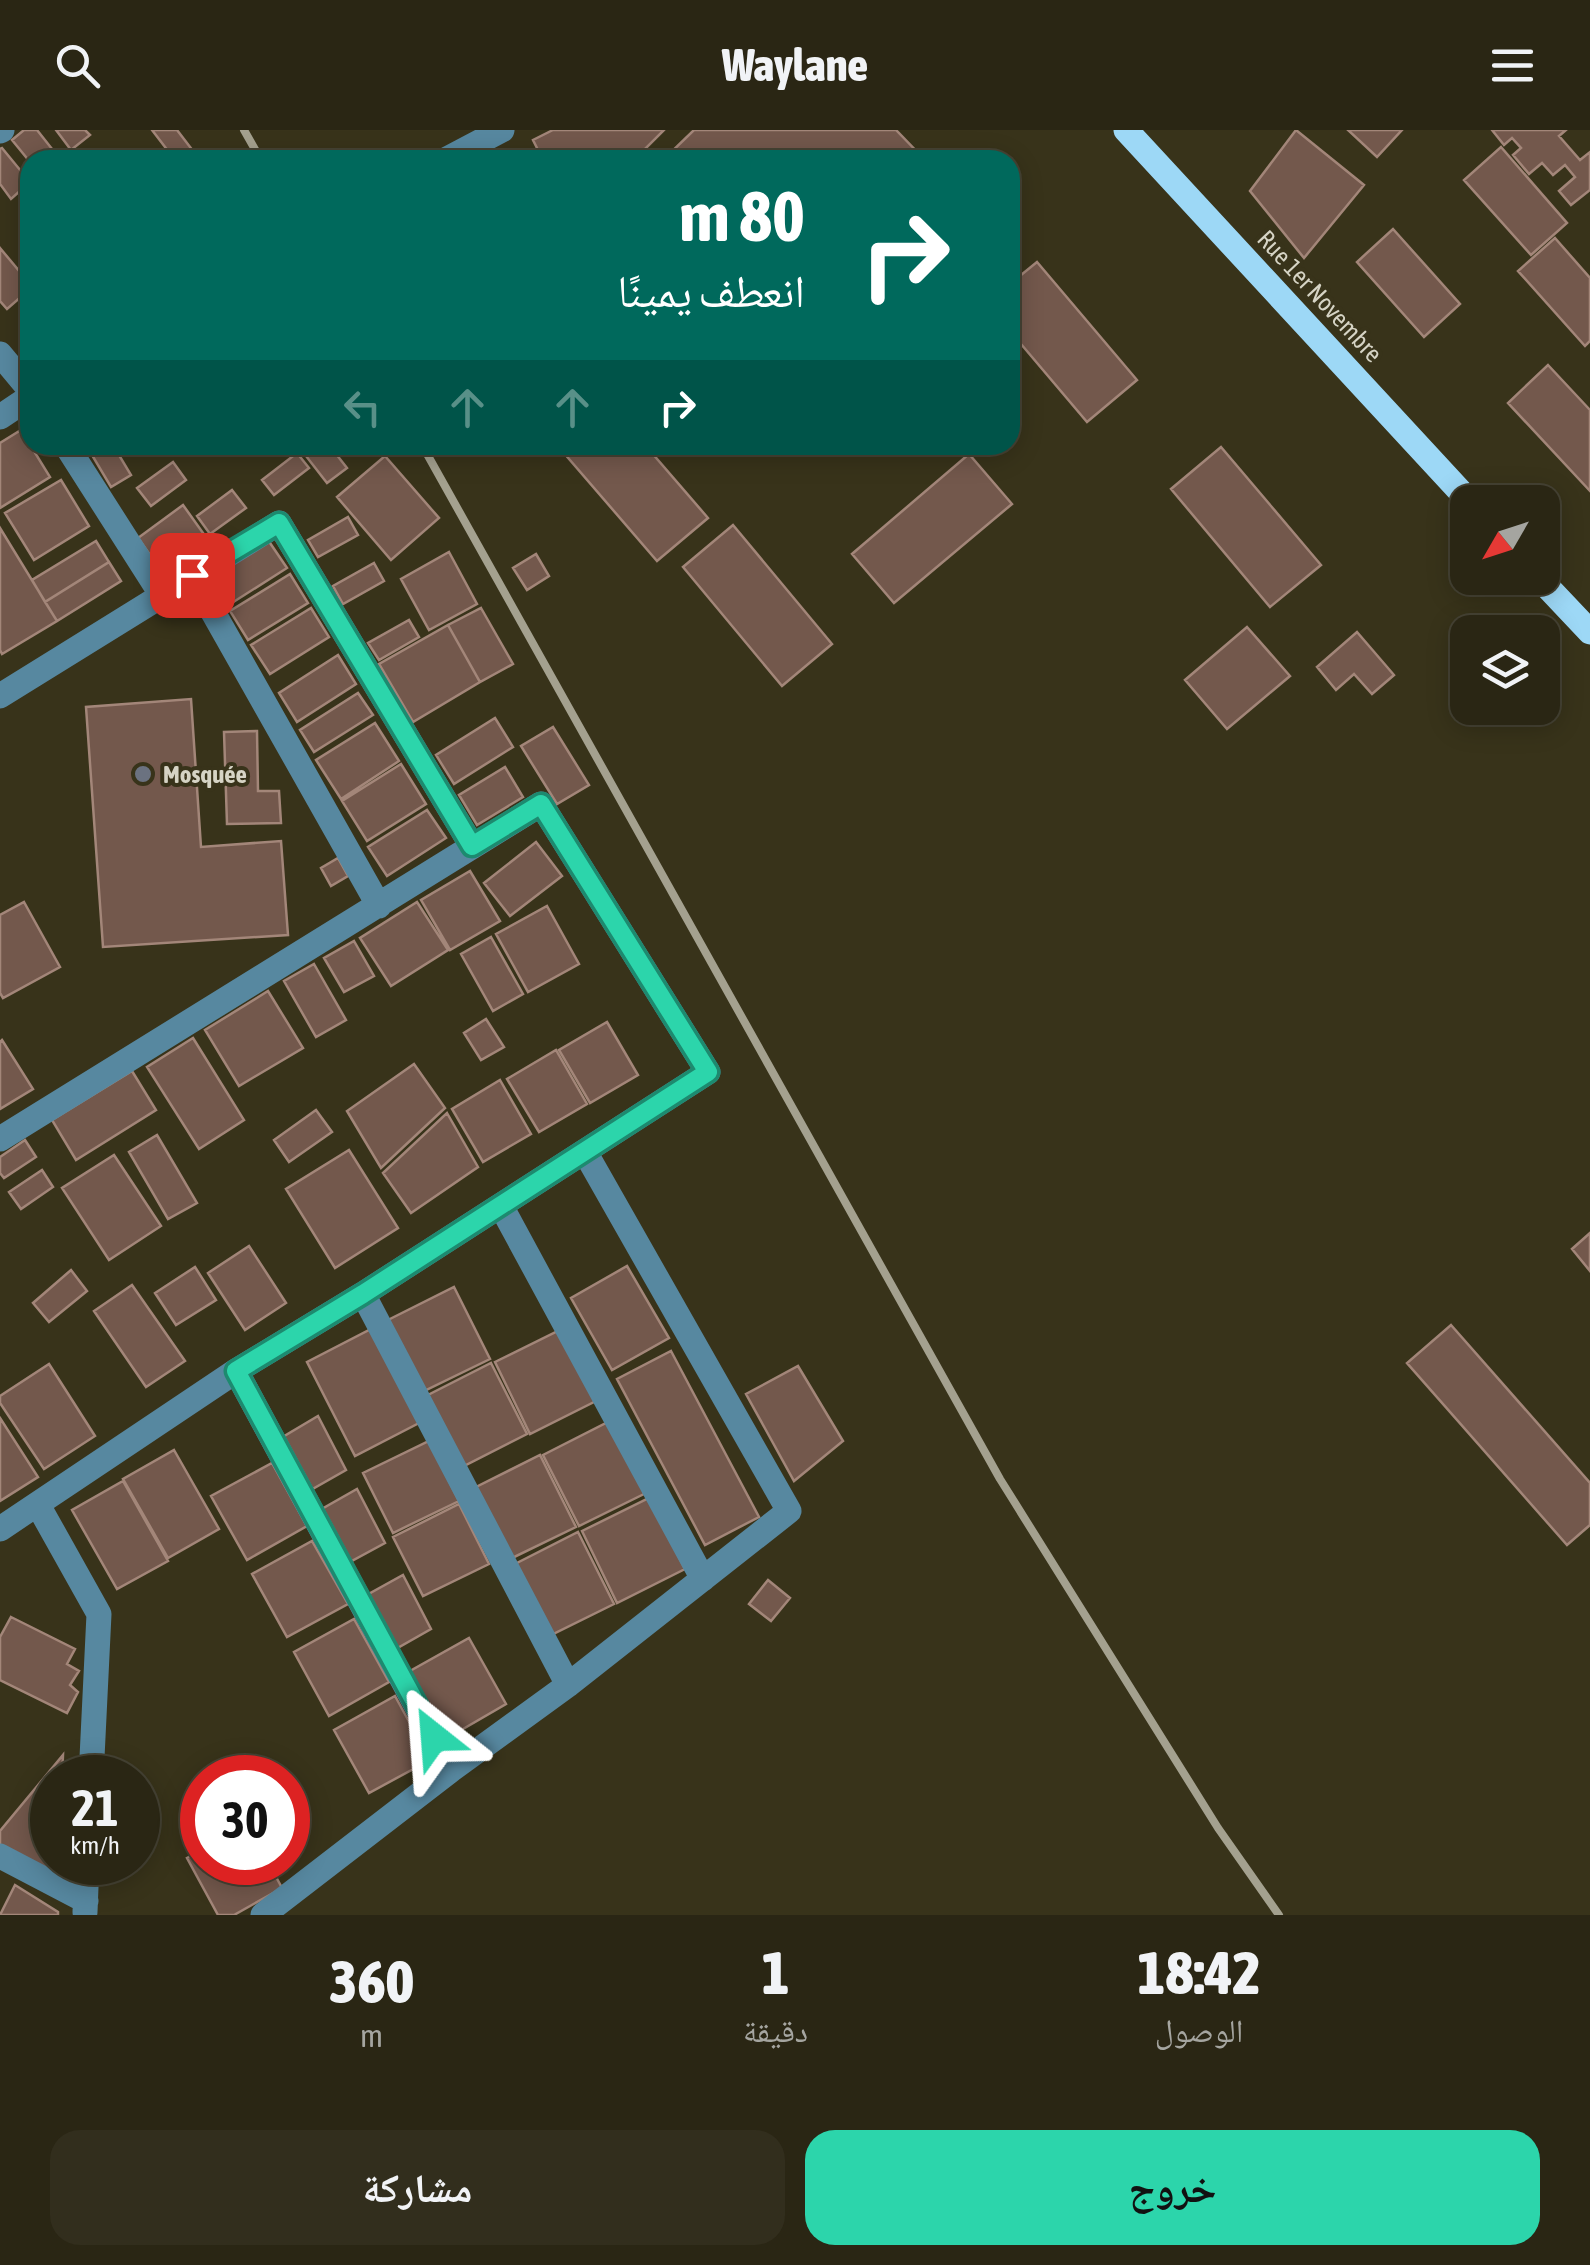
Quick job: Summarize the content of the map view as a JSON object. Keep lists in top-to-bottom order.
{
  "streets": {
    "main road": ["Rue 1er Novembre"]
  },
  "places": ["Mosquée"],
  "north": "bottom left",
  "page": {
    "header": "Waylane",
    "turn": ["80 m", "انعطف يمينًا"],
    "speed": "21 km/h",
    "limit": "30",
    "eta": [
      "18:42",
      "الوصول",
      "1",
      "دقيقة",
      "360",
      "m"
    ],
    "buttons": ["خروج", "مشاركة"]
  }
}
